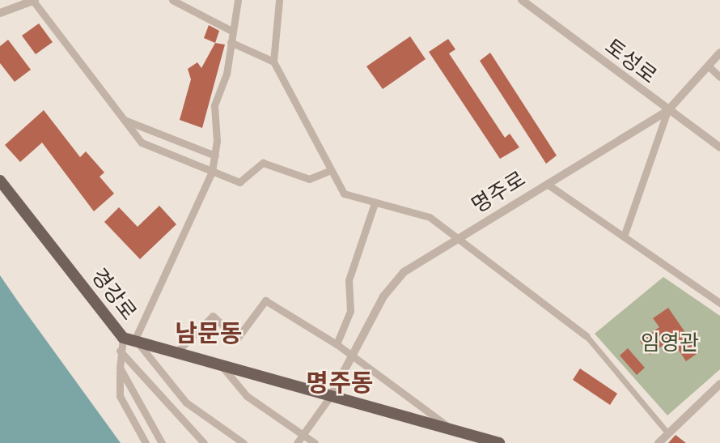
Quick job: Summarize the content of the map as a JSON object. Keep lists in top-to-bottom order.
{
  "streets": {
    "main road": ["경강로"],
    "street": ["토성로", "명주로"]
  },
  "crossings": [
    ["토성로", "명주로"],
    ["명주로", "경강로"]
  ],
  "districts": ["남문동", "명주동"],
  "parks": ["임영관"]
}
